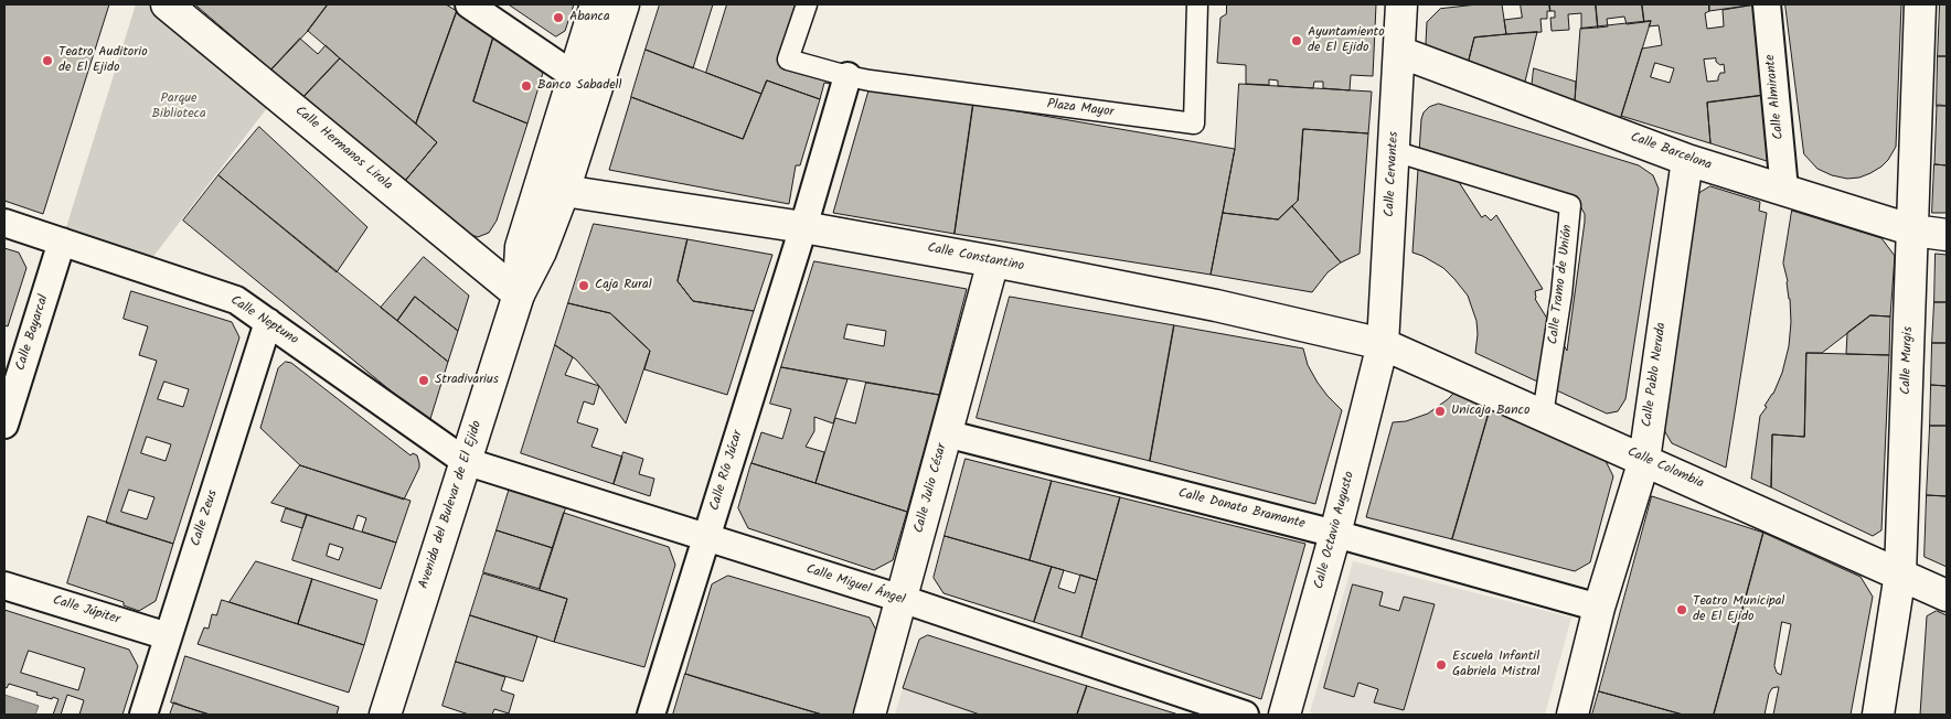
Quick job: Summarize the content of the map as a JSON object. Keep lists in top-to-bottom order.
{
  "streets": {
    "street": [
      "Calle Almirante",
      "Plaza Mayor",
      "Calle Hermanos Lirola",
      "Calle Barcelona",
      "Calle Cervantes",
      "Calle Constantino",
      "Calle Tramo de Unión",
      "Calle Neptuno",
      "Calle Bayarcal",
      "Calle Murgis",
      "Calle Pablo Neruda",
      "Calle Colombia",
      "Calle Río Júcar",
      "Calle Julio César",
      "Avenida del Bulevar de El Ejido",
      "Calle Donato Bramante",
      "Calle Zeus",
      "Calle Octavio Augusto",
      "Calle Miguel Ángel",
      "Calle Júpiter"
    ]
  },
  "crossings": [
    ["Calle Almirante", "Calle Barcelona"],
    ["Calle Hermanos Lirola", "Avenida del Bulevar de El Ejido"],
    ["Calle Barcelona", "Calle Cervantes"],
    ["Calle Barcelona", "Calle Murgis"],
    ["Calle Barcelona", "Calle Pablo Neruda"],
    ["Calle Cervantes", "Calle Constantino"],
    ["Calle Cervantes", "Calle Tramo de Unión"],
    ["Calle Cervantes", "Calle Colombia"],
    ["Calle Cervantes", "Calle Octavio Augusto"],
    ["Calle Constantino", "Calle Colombia"],
    ["Calle Constantino", "Calle Río Júcar"],
    ["Calle Constantino", "Calle Julio César"],
    ["Calle Constantino", "Avenida del Bulevar de El Ejido"],
    ["Calle Constantino", "Calle Octavio Augusto"],
    ["Calle Tramo de Unión", "Calle Colombia"],
    ["Calle Neptuno", "Calle Bayarcal"],
    ["Calle Neptuno", "Avenida del Bulevar de El Ejido"],
    ["Calle Neptuno", "Calle Zeus"],
    ["Calle Neptuno", "Calle Miguel Ángel"],
    ["Calle Murgis", "Calle Colombia"],
    ["Calle Pablo Neruda", "Calle Colombia"],
    ["Calle Pablo Neruda", "Calle Donato Bramante"],
    ["Calle Colombia", "Calle Octavio Augusto"],
    ["Calle Río Júcar", "Calle Miguel Ángel"],
    ["Calle Julio César", "Calle Donato Bramante"],
    ["Calle Julio César", "Calle Miguel Ángel"],
    ["Avenida del Bulevar de El Ejido", "Calle Miguel Ángel"],
    ["Calle Donato Bramante", "Calle Octavio Augusto"],
    ["Calle Zeus", "Calle Júpiter"]
  ],
  "parks": ["Parque Biblioteca"],
  "places": [
    "Abanca",
    "Ayuntamiento de El Ejido",
    "Teatro Auditorio de El Ejido",
    "Banco Sabadell",
    "Caja Rural",
    "Stradivarius",
    "Unicaja Banco",
    "Teatro Municipal de El Ejido",
    "Escuela Infantil Gabriela Mistral"
  ]
}
